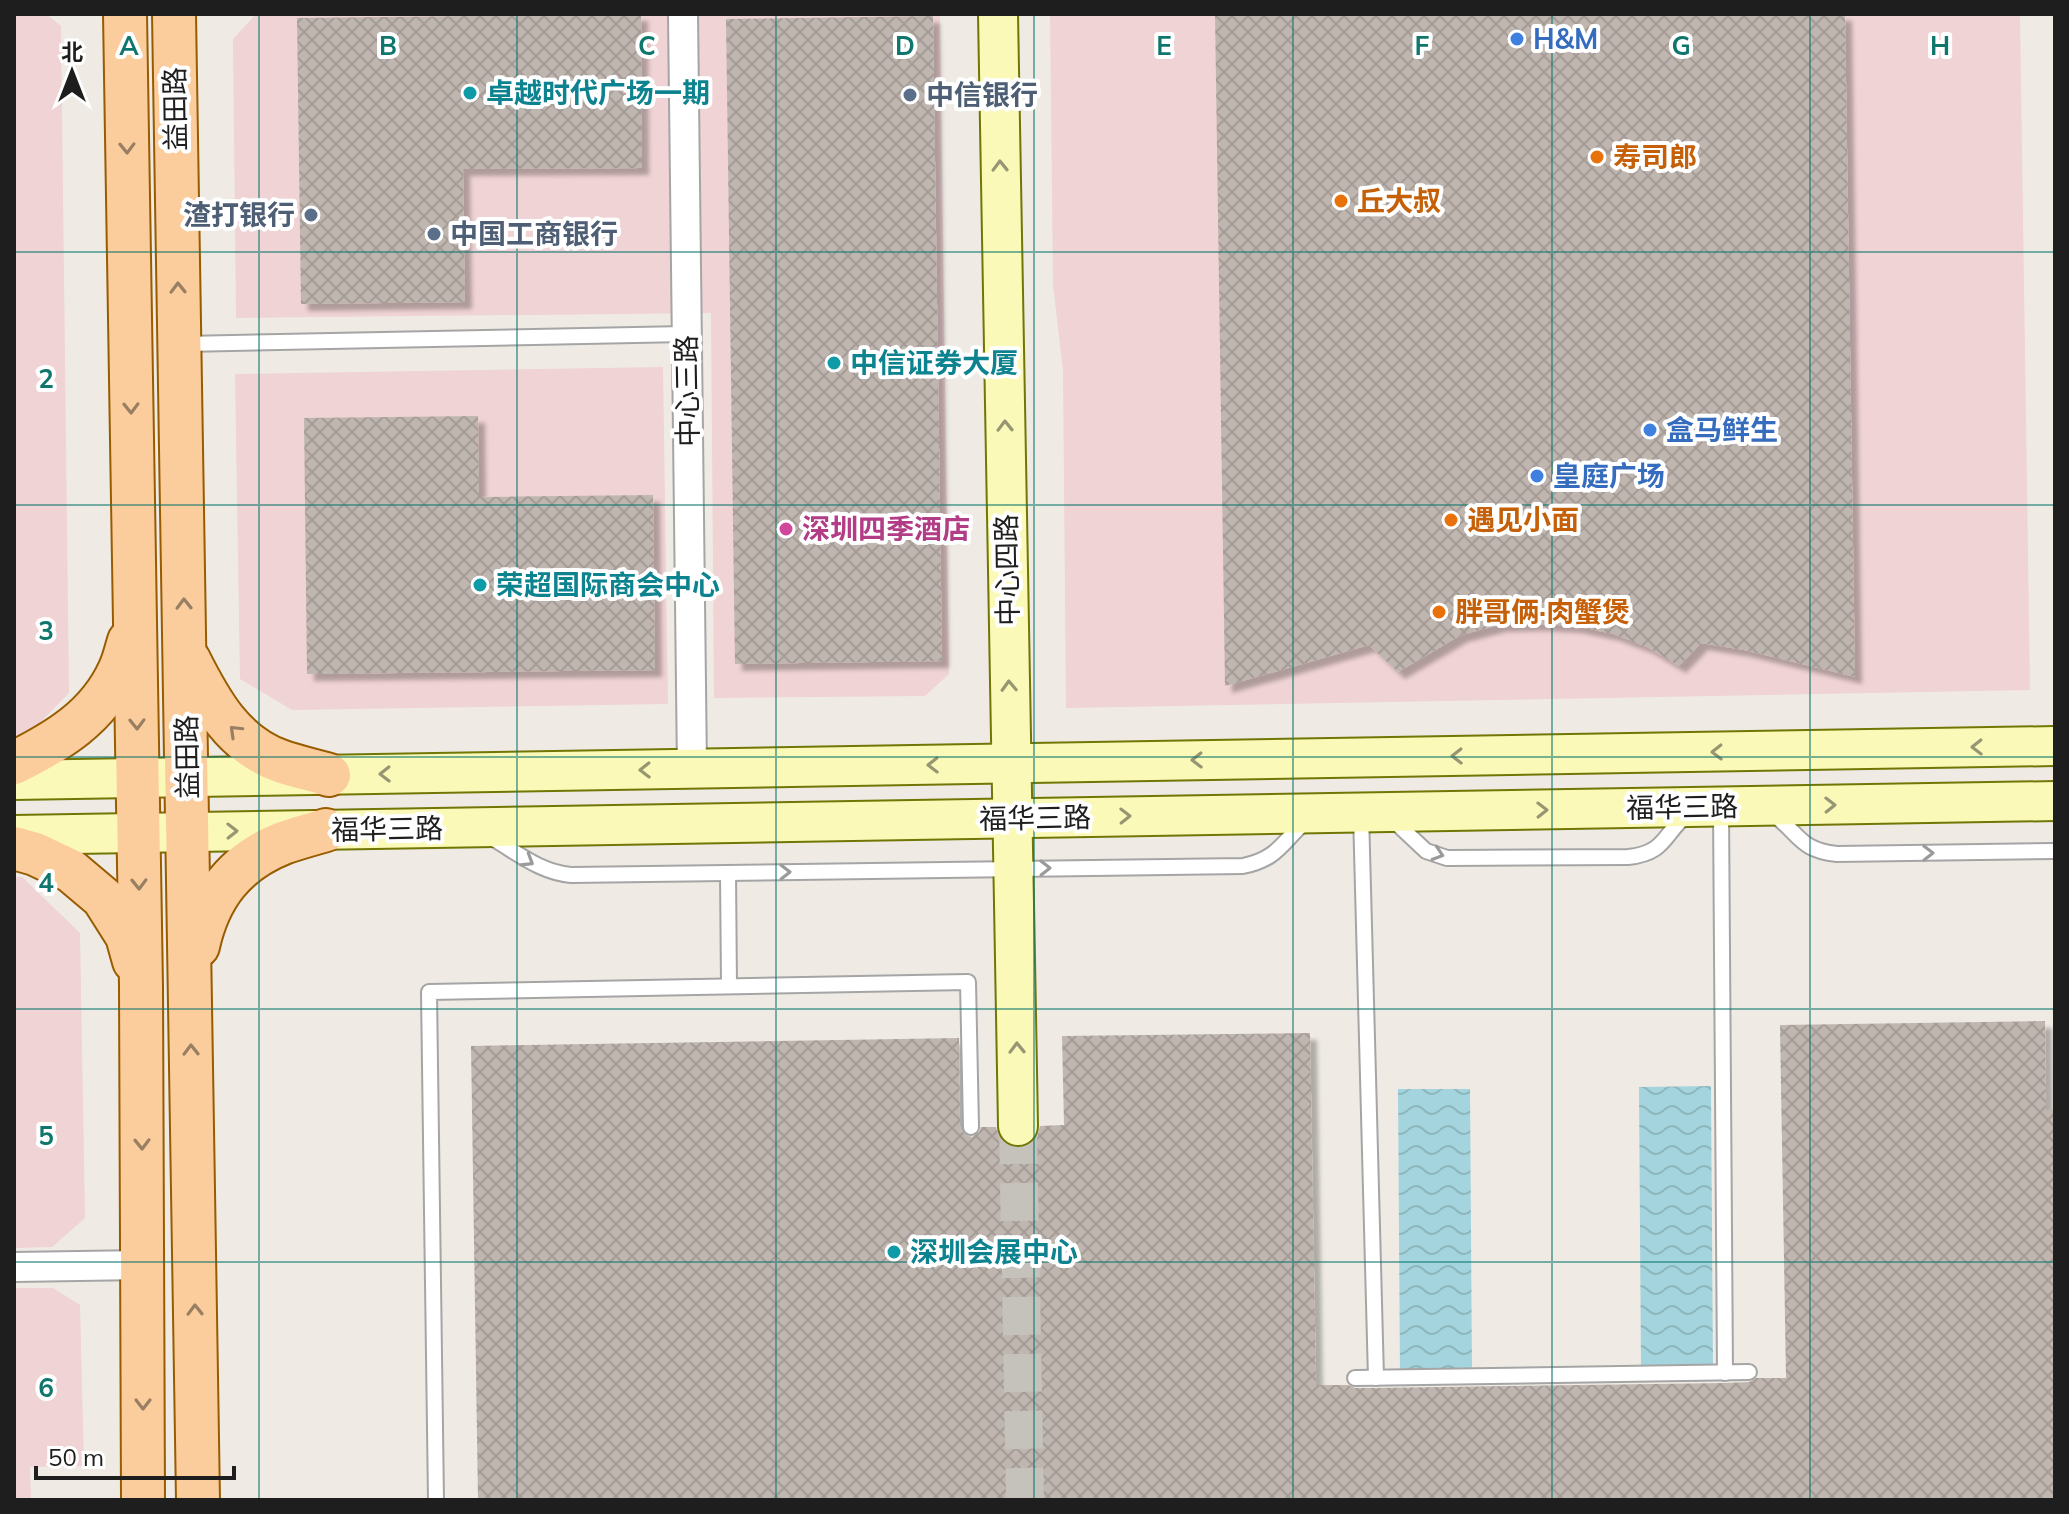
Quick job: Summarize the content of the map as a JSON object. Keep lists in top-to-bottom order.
{
  "streets": {
    "main road": ["益田路"],
    "street": ["中心三路", "中心四路", "福华三路"]
  },
  "crossings": [
    ["益田路", "福华三路"],
    ["中心三路", "福华三路"],
    ["中心四路", "福华三路"]
  ],
  "one_way": ["中心四路"],
  "places": [
    "H&M",
    "卓越时代广场一期",
    "中信银行",
    "寿司郎",
    "丘大叔",
    "渣打银行",
    "中国工商银行",
    "中信证券大厦",
    "盒马鲜生",
    "皇庭广场",
    "遇见小面",
    "深圳四季酒店",
    "荣超国际商会中心",
    "胖哥俩·肉蟹煲",
    "深圳会展中心"
  ],
  "scale_bar": "50 m",
  "north": "top",
  "grid": {
    "columns": [
      "A",
      "B",
      "C",
      "D",
      "E",
      "F",
      "G",
      "H"
    ],
    "rows": [
      "2",
      "3",
      "4",
      "5",
      "6"
    ]
  }
}
